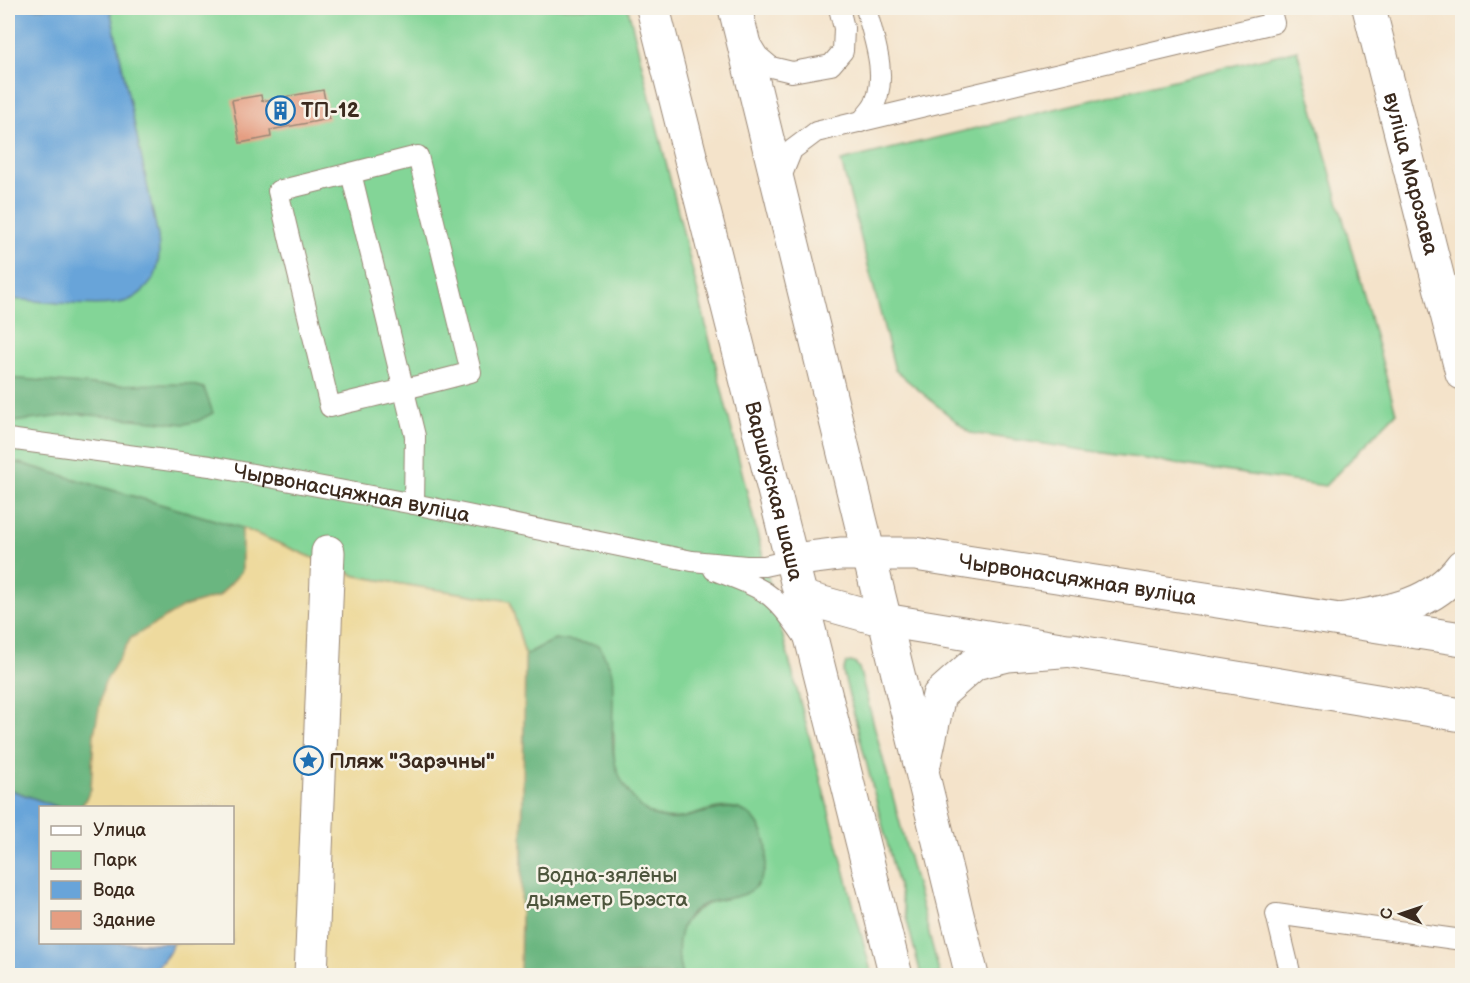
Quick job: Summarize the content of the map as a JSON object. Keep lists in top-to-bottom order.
{
  "streets": {
    "main road": ["вуліца Марозава", "Варшаўская шаша", "Чырвонасцяжная вуліца"]
  },
  "crossings": [
    ["Варшаўская шаша", "Чырвонасцяжная вуліца"]
  ],
  "parks": ["Водна-зялёны дыяметр Брэста"],
  "places": {
    "building": ["ТП-12"],
    "place": ["Пляж \"Зарэчны\""]
  },
  "legend": [
    "Улица",
    "Парк",
    "Вода",
    "Здание"
  ],
  "north": "left"
}
